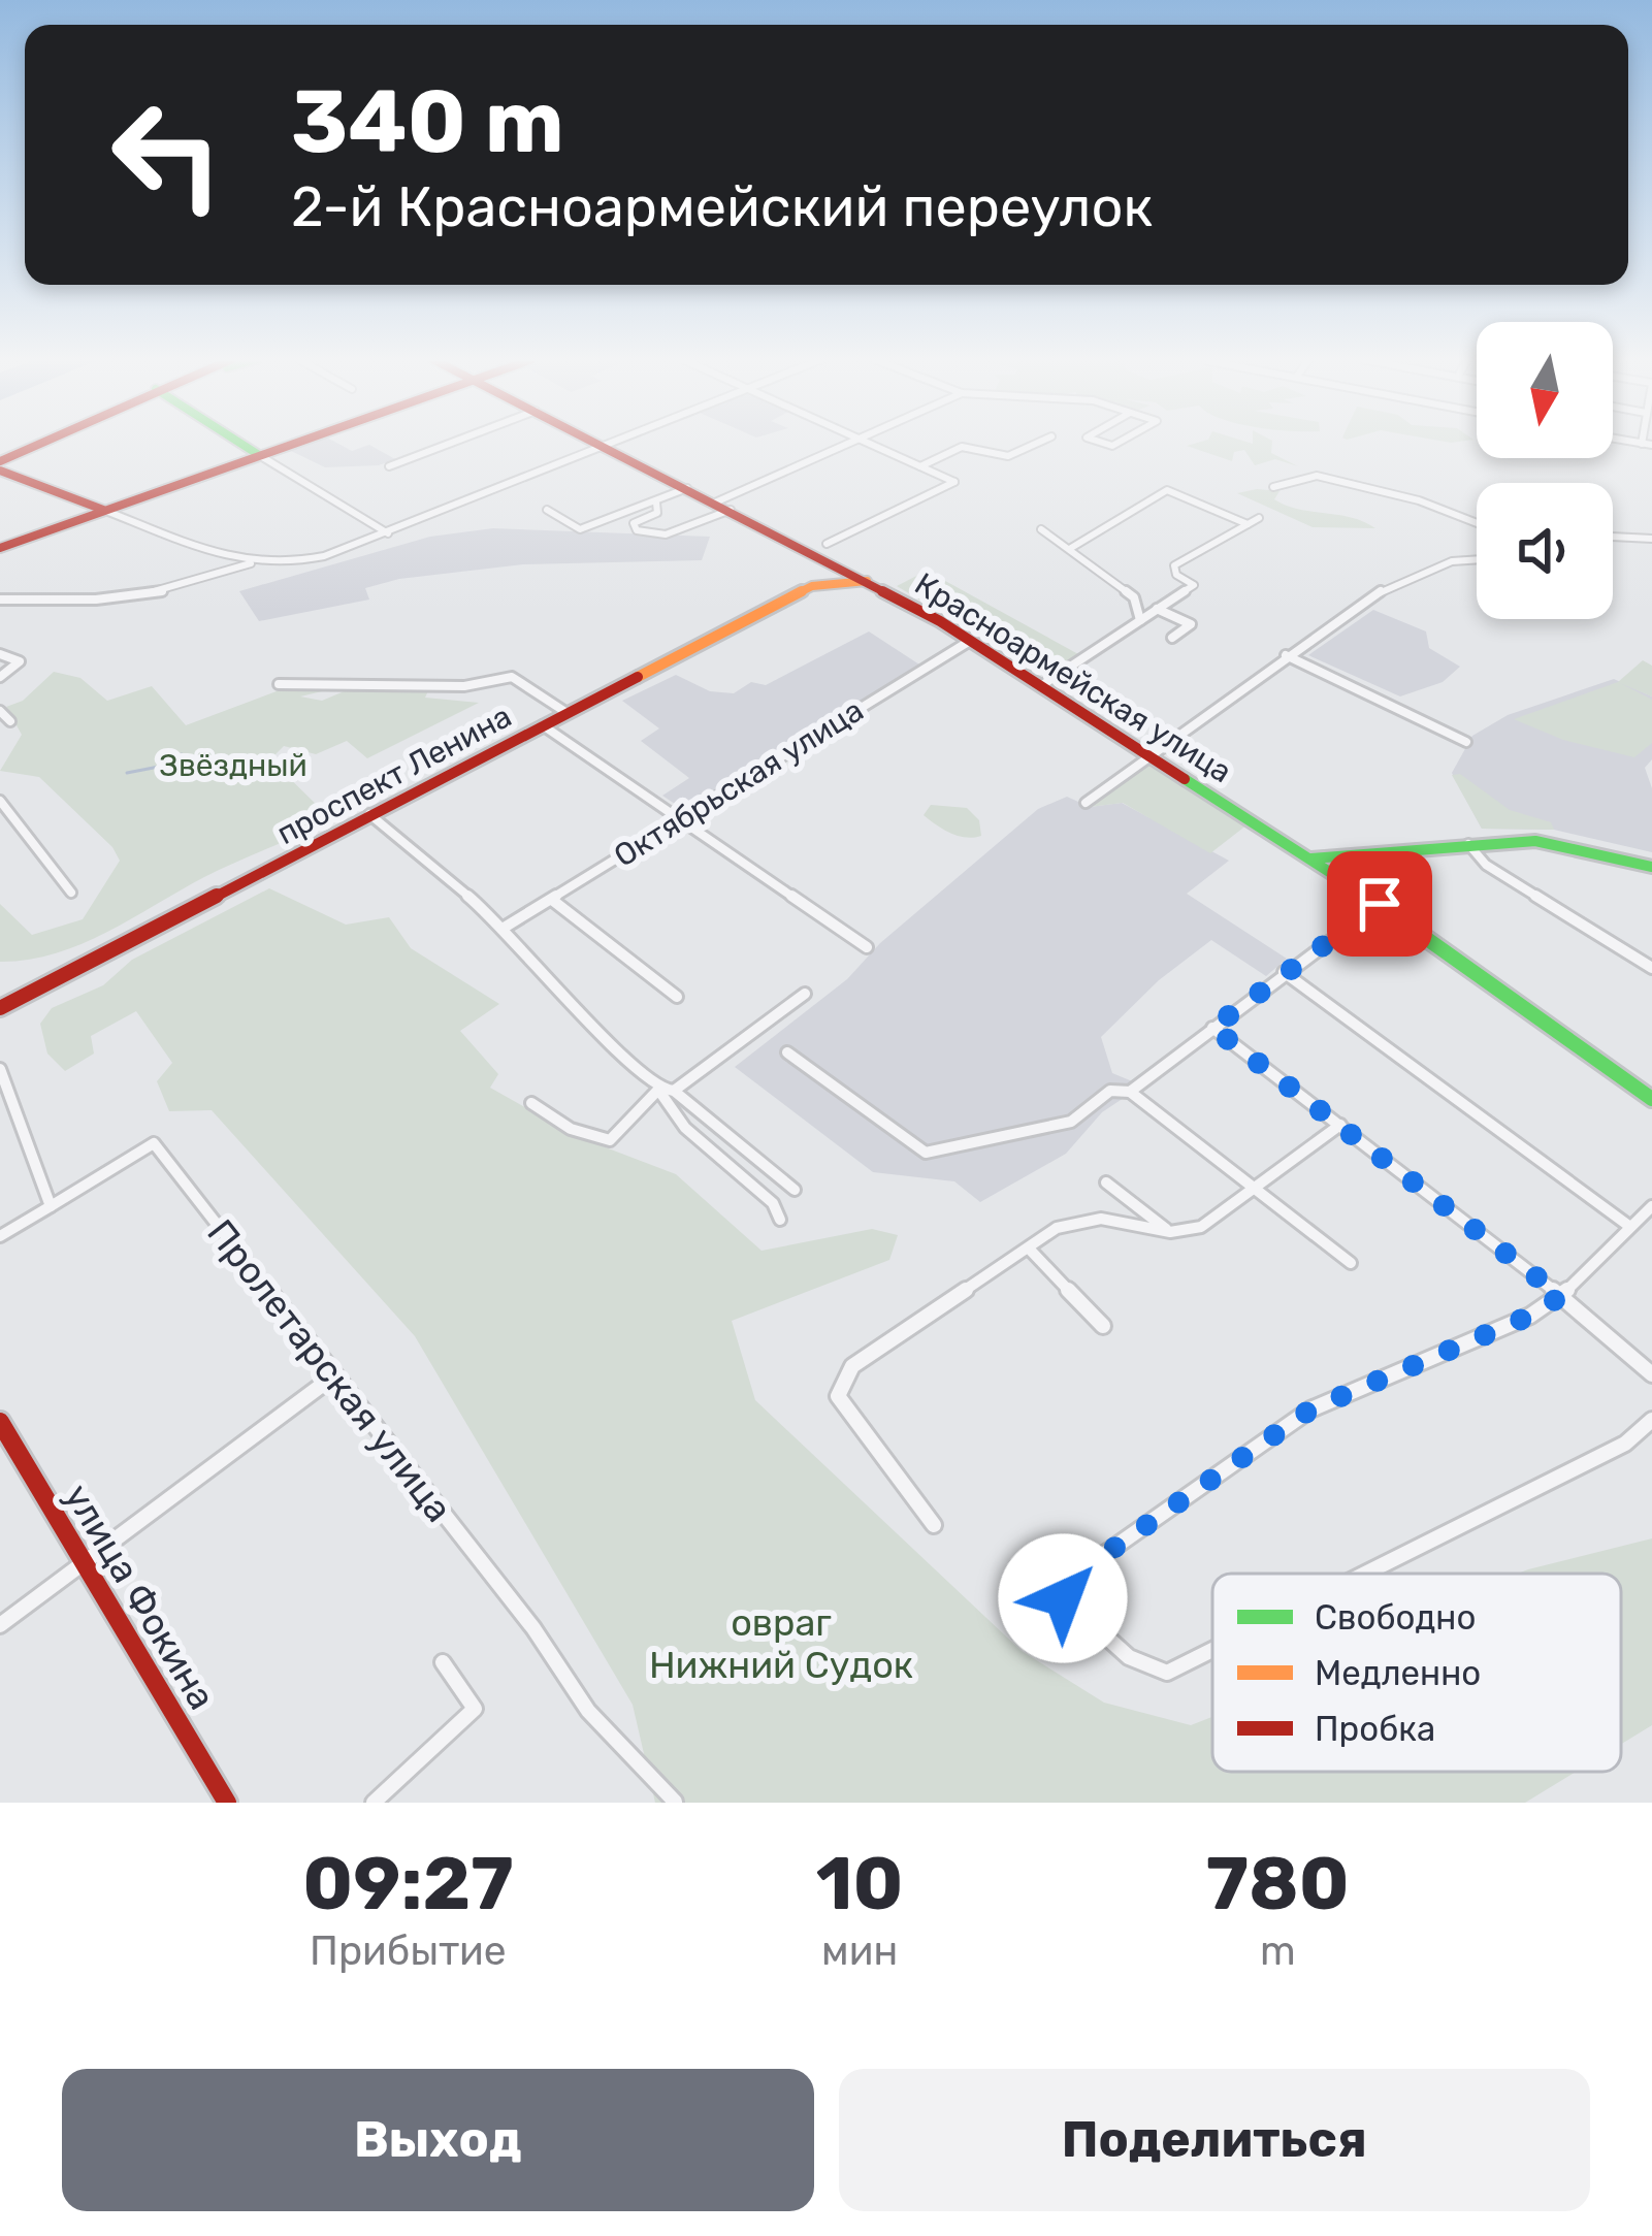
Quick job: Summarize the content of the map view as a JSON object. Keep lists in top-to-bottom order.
{
  "streets": {
    "main road": ["Красноармейская улица", "проспект Ленина", "улица Фокина"],
    "street": ["Октябрьская улица", "Пролетарская улица"]
  },
  "crossings": [
    ["Красноармейская улица", "Октябрьская улица"]
  ],
  "parks": ["Звёздный", "овраг Нижний Судок"],
  "legend": ["Свободно", "Медленно", "Пробка"],
  "north": "bottom",
  "page": {
    "turn": ["340 m", "2-й Красноармейский переулок"],
    "eta": [
      "09:27",
      "Прибытие",
      "10",
      "мин",
      "780",
      "m"
    ],
    "buttons": ["Выход", "Поделиться"]
  }
}
